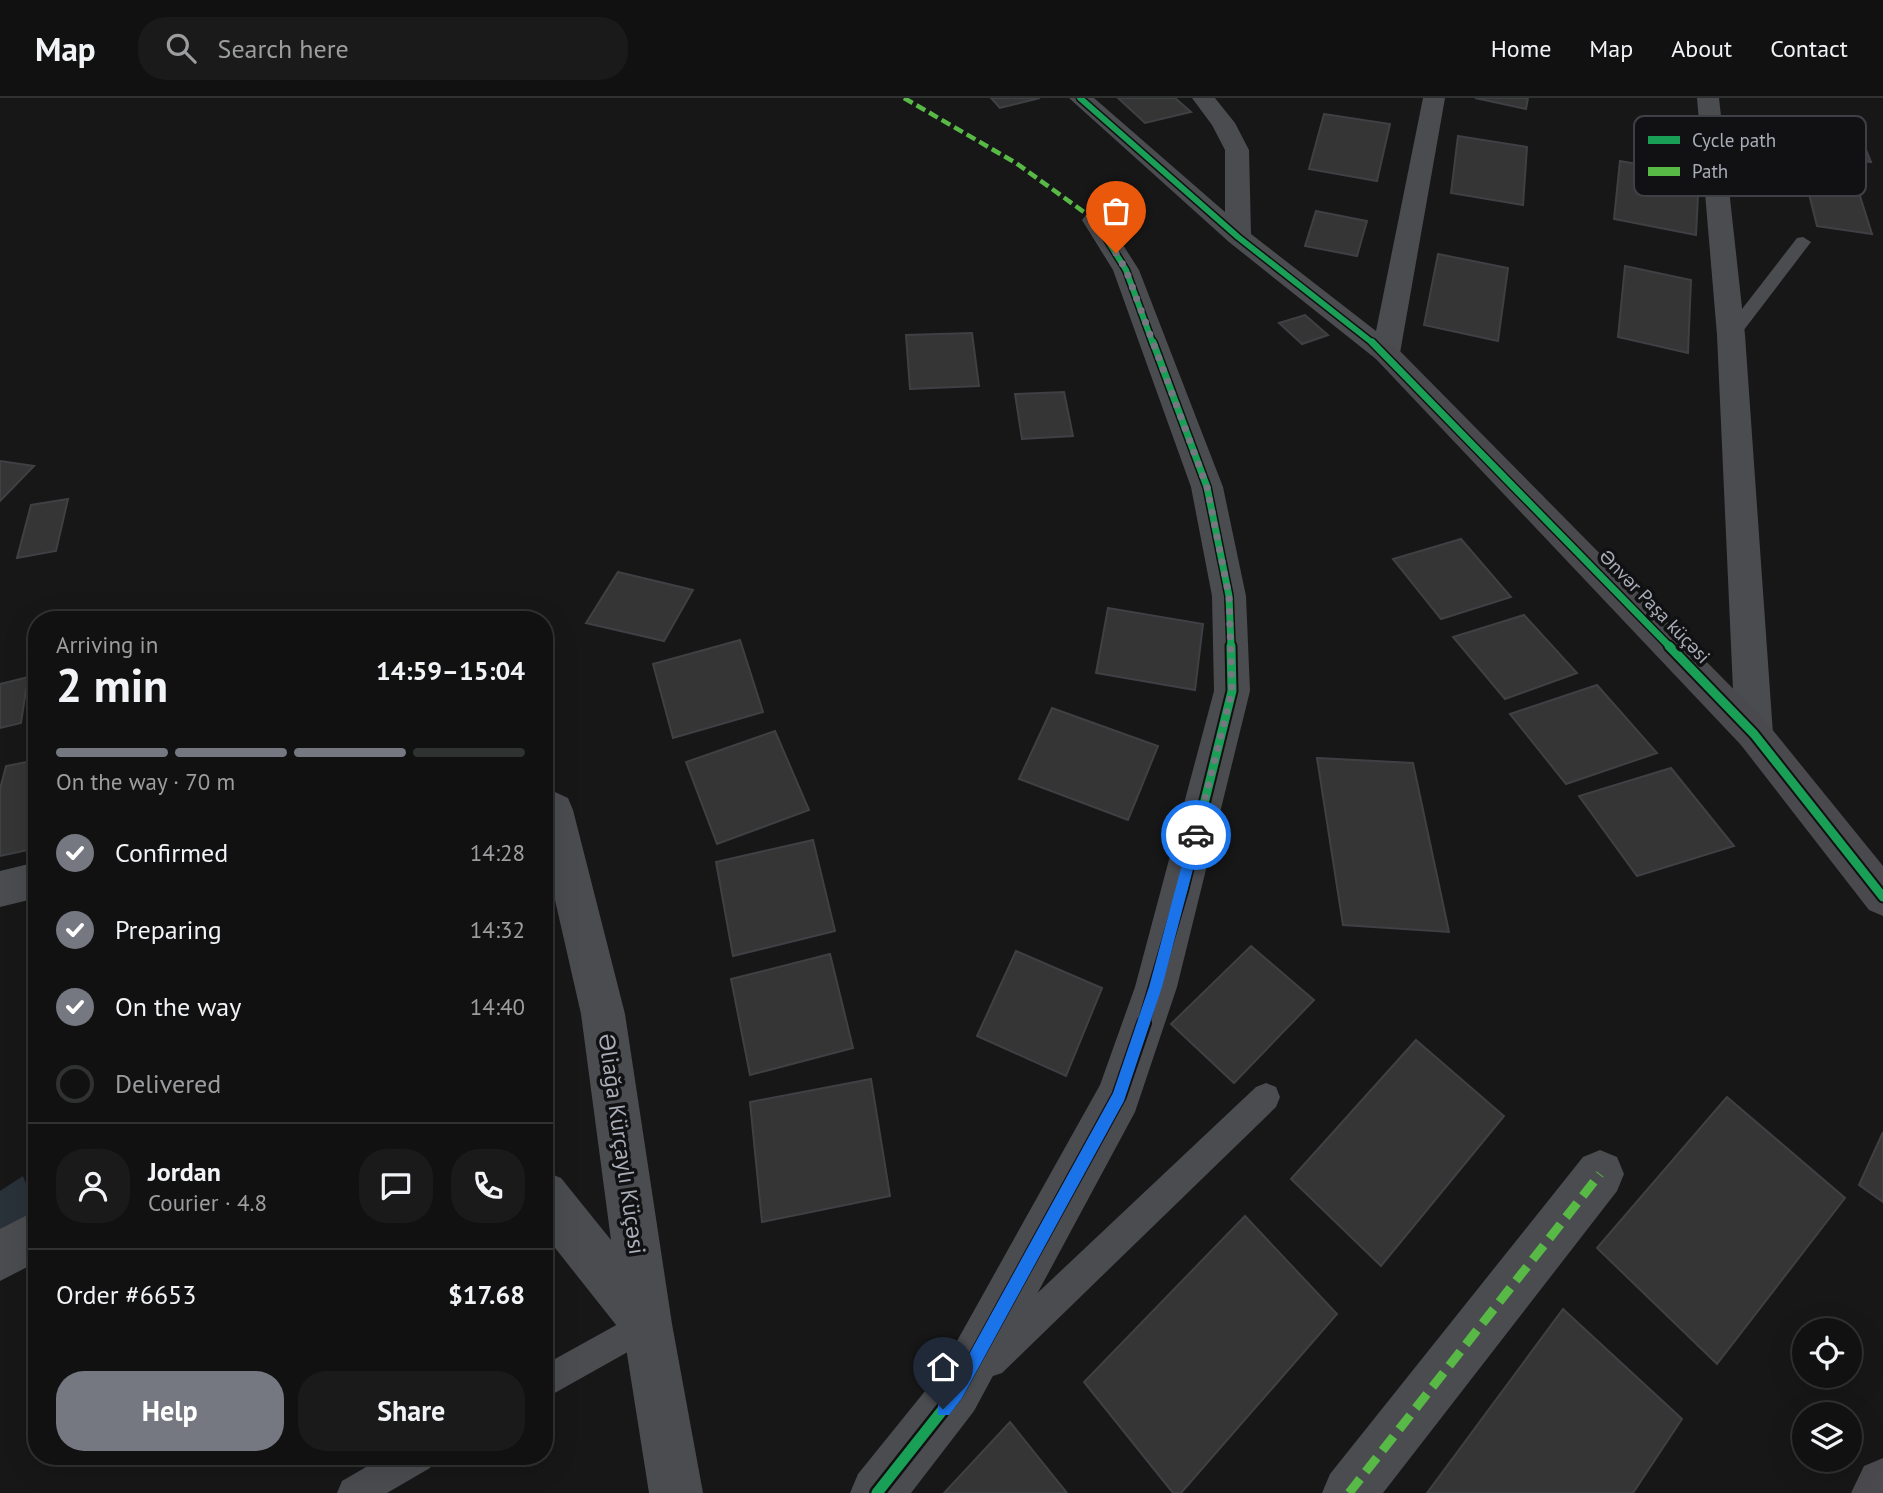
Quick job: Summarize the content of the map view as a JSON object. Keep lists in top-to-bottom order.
{
  "streets": {
    "street": ["Ənvər Paşa küçəsi", "Əliağa Kürçaylı Küçəsi"]
  },
  "legend": ["Cycle path", "Path"],
  "page": {
    "header": "Map",
    "search": "Search here",
    "nav": [
      "Home",
      "Map",
      "About",
      "Contact"
    ],
    "heading": ["2 min", "Arriving in", "14:59–15:04"],
    "panel": [
      "Jordan",
      "Courier · 4.8",
      "Order #6653",
      "$17.68"
    ],
    "bar": "On the way · 70 m",
    "list": [
      ["Confirmed", "14:28"],
      ["Preparing", "14:32"],
      ["On the way", "14:40"],
      "Delivered"
    ],
    "buttons": ["Help", "Share"]
  }
}
